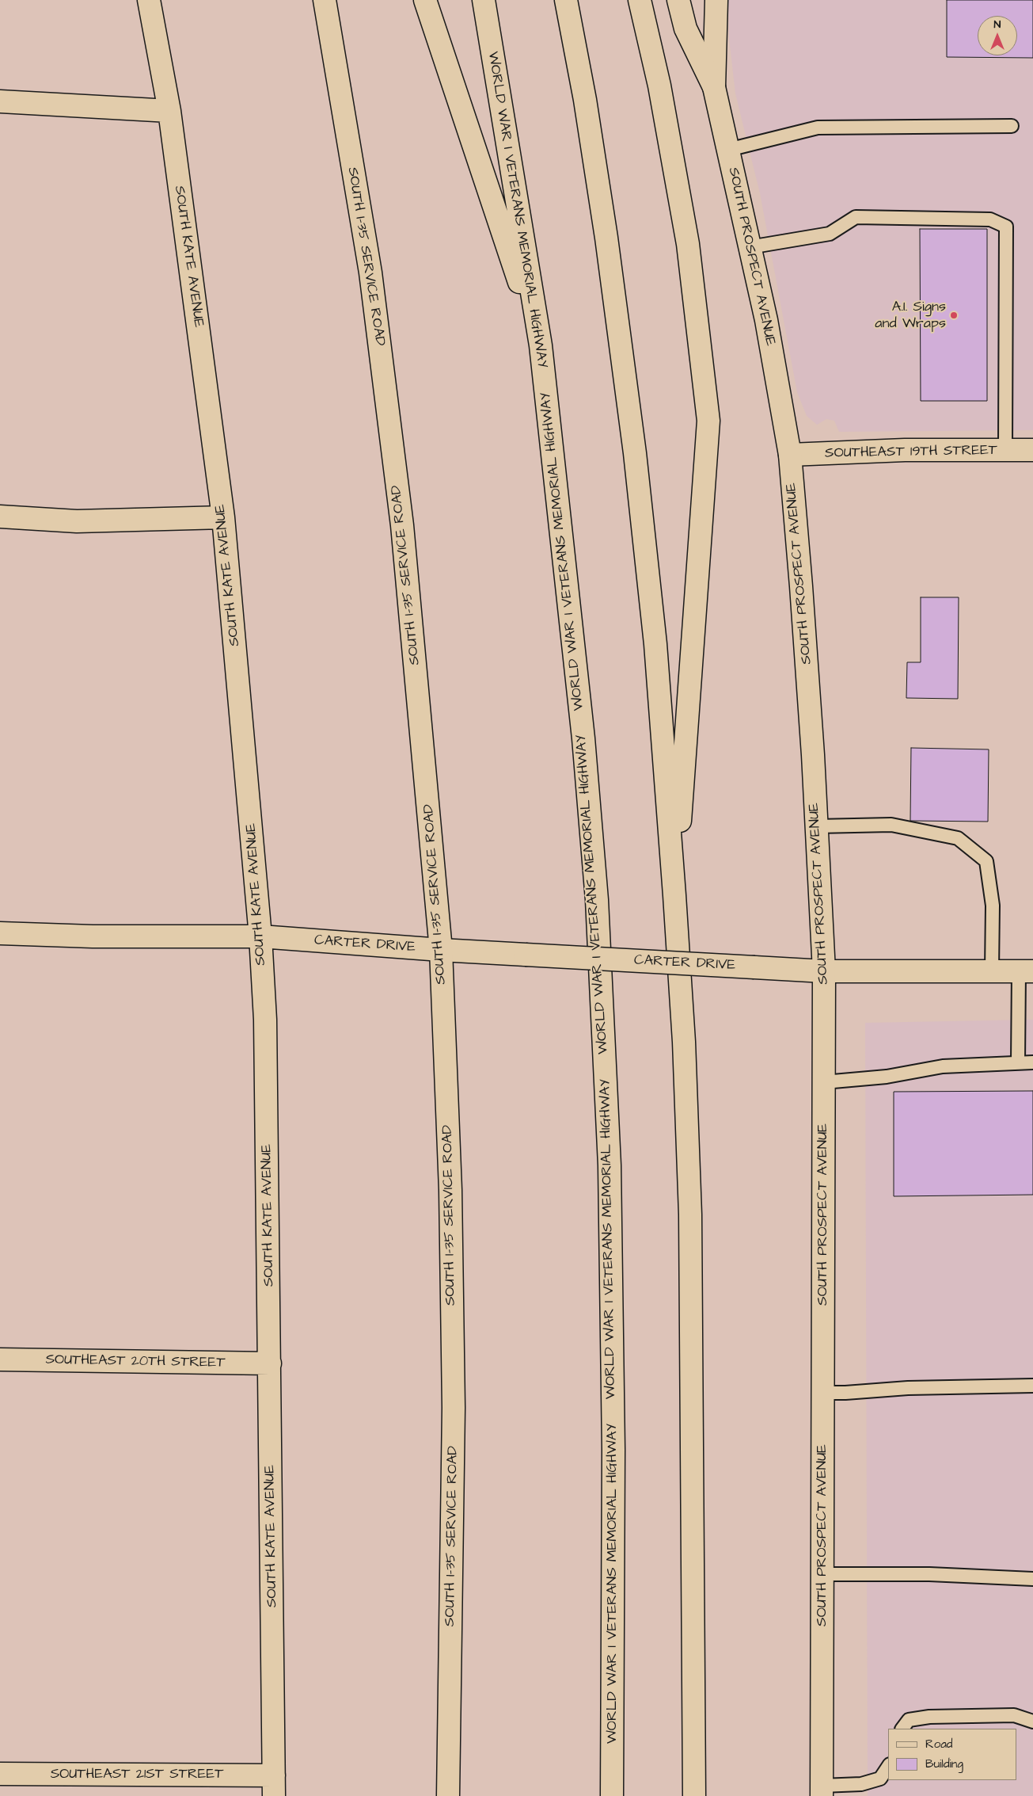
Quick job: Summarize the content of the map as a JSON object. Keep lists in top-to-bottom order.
{
  "streets": {
    "main road": [
      "WORLD WAR I VETERANS MEMORIAL HIGHWAY",
      "SOUTH KATE AVENUE",
      "SOUTH I-35 SERVICE ROAD",
      "SOUTH PROSPECT AVENUE",
      "SOUTHEAST 19TH STREET",
      "CARTER DRIVE",
      "SOUTHEAST 20TH STREET",
      "SOUTHEAST 21ST STREET"
    ]
  },
  "crossings": [
    ["SOUTH KATE AVENUE", "CARTER DRIVE"],
    ["SOUTH KATE AVENUE", "SOUTHEAST 20TH STREET"],
    ["SOUTH KATE AVENUE", "SOUTHEAST 21ST STREET"],
    ["SOUTH I-35 SERVICE ROAD", "CARTER DRIVE"],
    ["SOUTH PROSPECT AVENUE", "SOUTHEAST 19TH STREET"],
    ["SOUTH PROSPECT AVENUE", "CARTER DRIVE"]
  ],
  "places": ["A.I. Signs and Wraps"],
  "legend": ["Road", "Building"],
  "north": "top"
}
